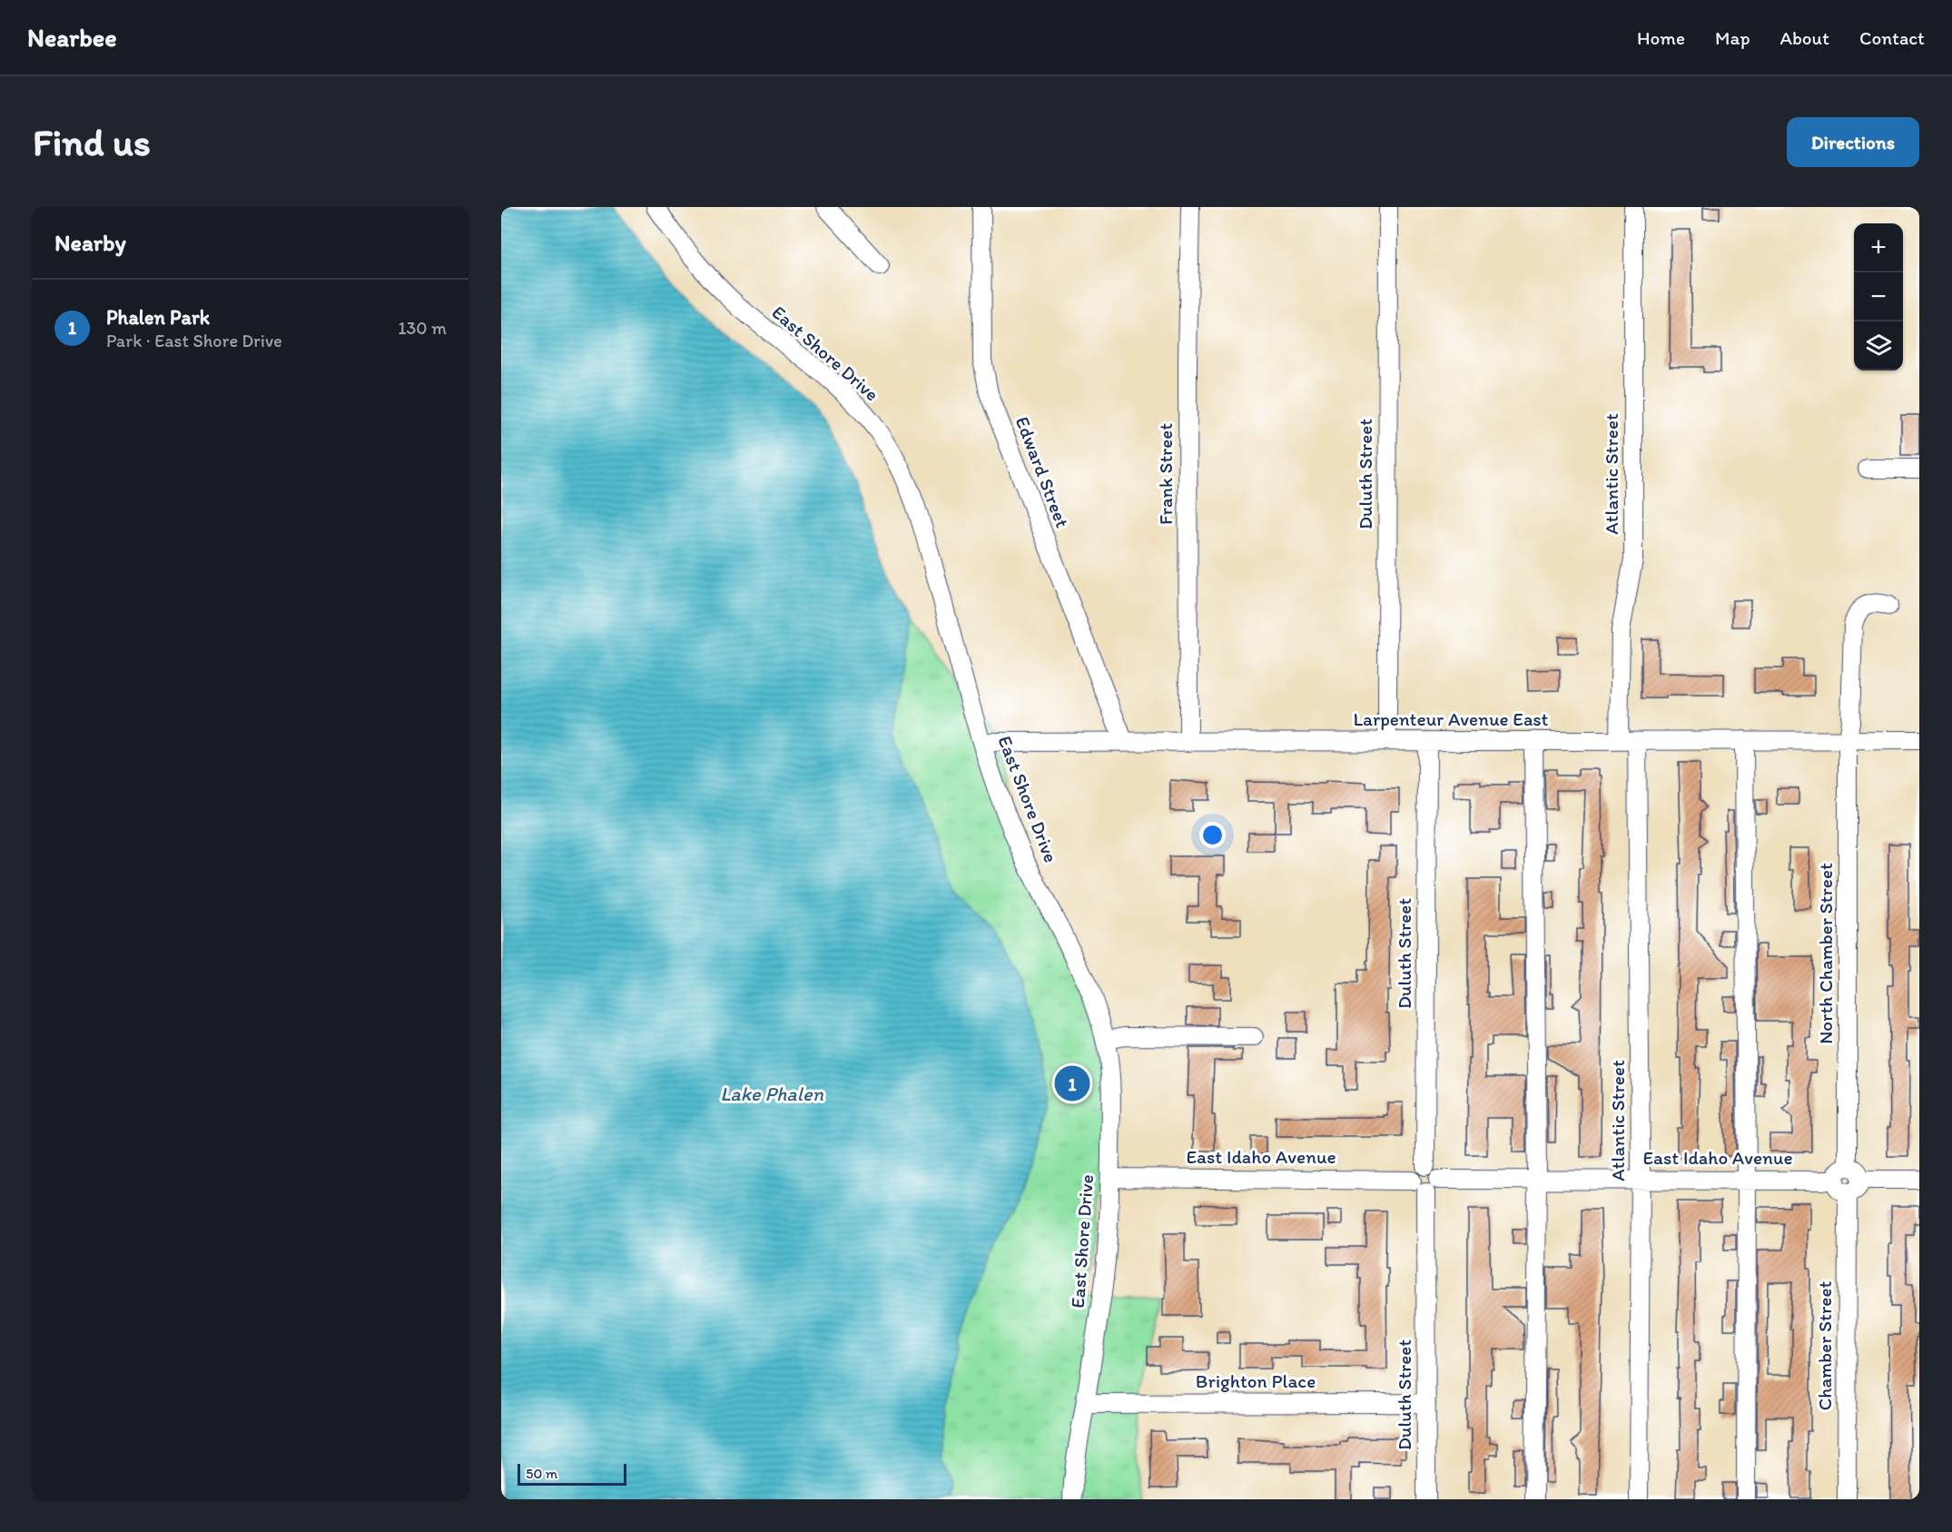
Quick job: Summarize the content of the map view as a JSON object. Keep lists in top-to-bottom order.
{
  "streets": {
    "street": [
      "East Shore Drive",
      "Edward Street",
      "Frank Street",
      "Duluth Street",
      "Atlantic Street",
      "Larpenteur Avenue East",
      "North Chamber Street",
      "East Idaho Avenue",
      "Chamber Street",
      "Brighton Place"
    ]
  },
  "crossings": [
    ["East Shore Drive", "Larpenteur Avenue East"],
    ["East Shore Drive", "East Idaho Avenue"],
    ["East Shore Drive", "Brighton Place"],
    ["Edward Street", "Larpenteur Avenue East"],
    ["Frank Street", "Larpenteur Avenue East"],
    ["Duluth Street", "Larpenteur Avenue East"],
    ["Duluth Street", "East Idaho Avenue"],
    ["Duluth Street", "Brighton Place"],
    ["Atlantic Street", "Larpenteur Avenue East"],
    ["Atlantic Street", "East Idaho Avenue"],
    ["Larpenteur Avenue East", "North Chamber Street"],
    ["North Chamber Street", "East Idaho Avenue"],
    ["North Chamber Street", "Chamber Street"],
    ["East Idaho Avenue", "Chamber Street"]
  ],
  "water": ["Lake Phalen"],
  "scale_bar": "50 m",
  "page": {
    "header": "Nearbee",
    "nav": [
      "Home",
      "Map",
      "About",
      "Contact"
    ],
    "buttons": "Directions",
    "title": "Find us",
    "heading": "Nearby",
    "map_buttons": ["+", "−"],
    "list": [
      {
        "mark": "1",
        "name": "Phalen Park",
        "note": "Park · East Shore Drive",
        "value": "130 m"
      }
    ],
    "pins": "1",
    "scale": "50 m"
  }
}
